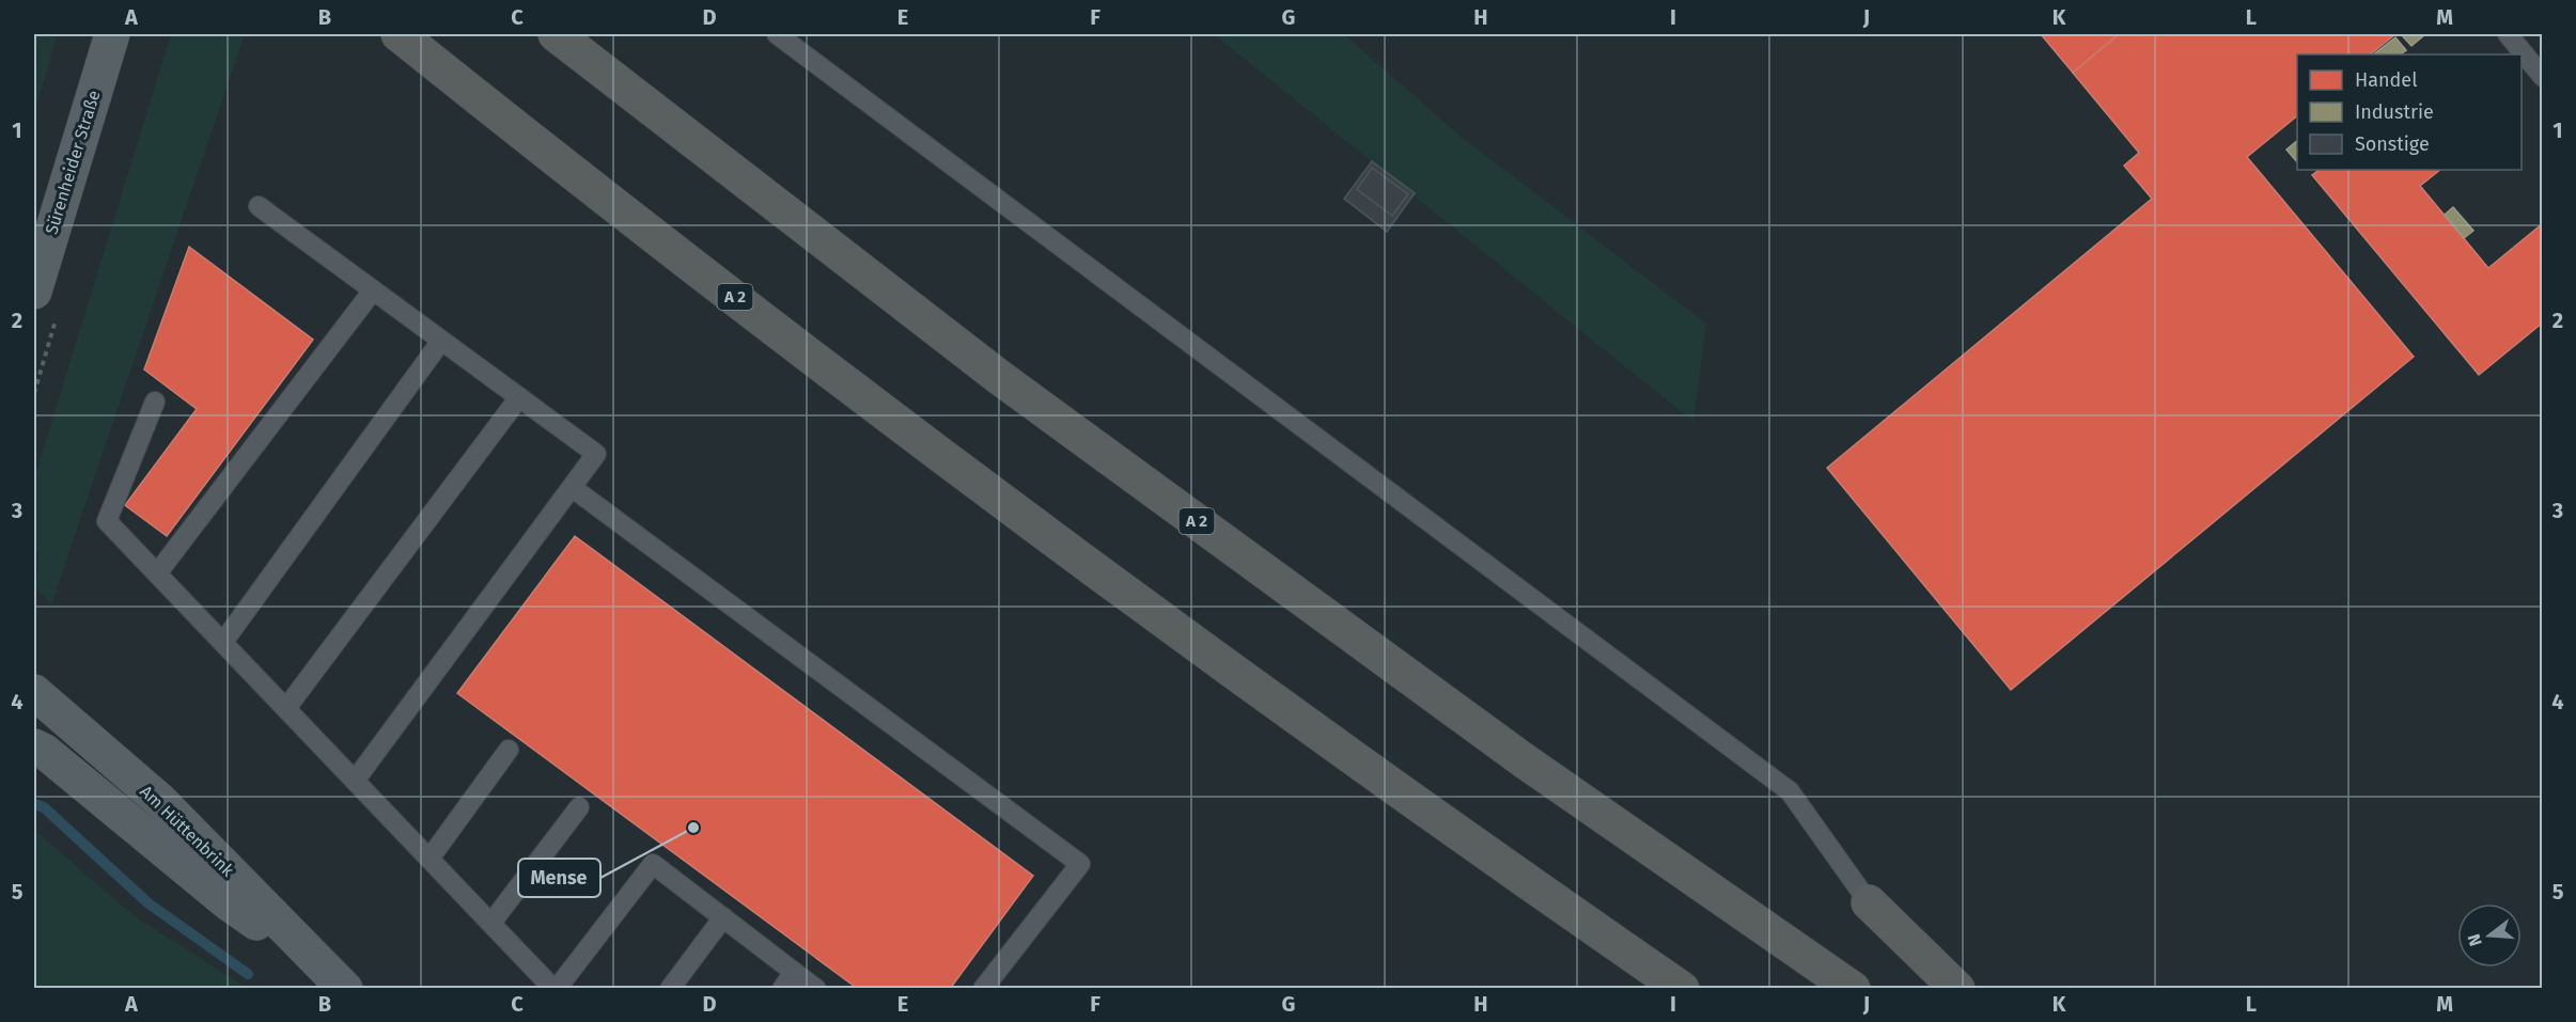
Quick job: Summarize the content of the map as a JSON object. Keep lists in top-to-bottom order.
{
  "streets": {
    "highway": ["A 2"],
    "street": ["Sürenheider Straße", "Am Hüttenbrink"]
  },
  "places": ["Mense"],
  "legend": ["Handel", "Industrie", "Sonstige"],
  "north": "left",
  "grid": {
    "columns": [
      "A",
      "B",
      "C",
      "D",
      "E",
      "F",
      "G",
      "H",
      "I",
      "J",
      "K",
      "L",
      "M"
    ],
    "rows": [
      "1",
      "2",
      "3",
      "4",
      "5"
    ]
  }
}
